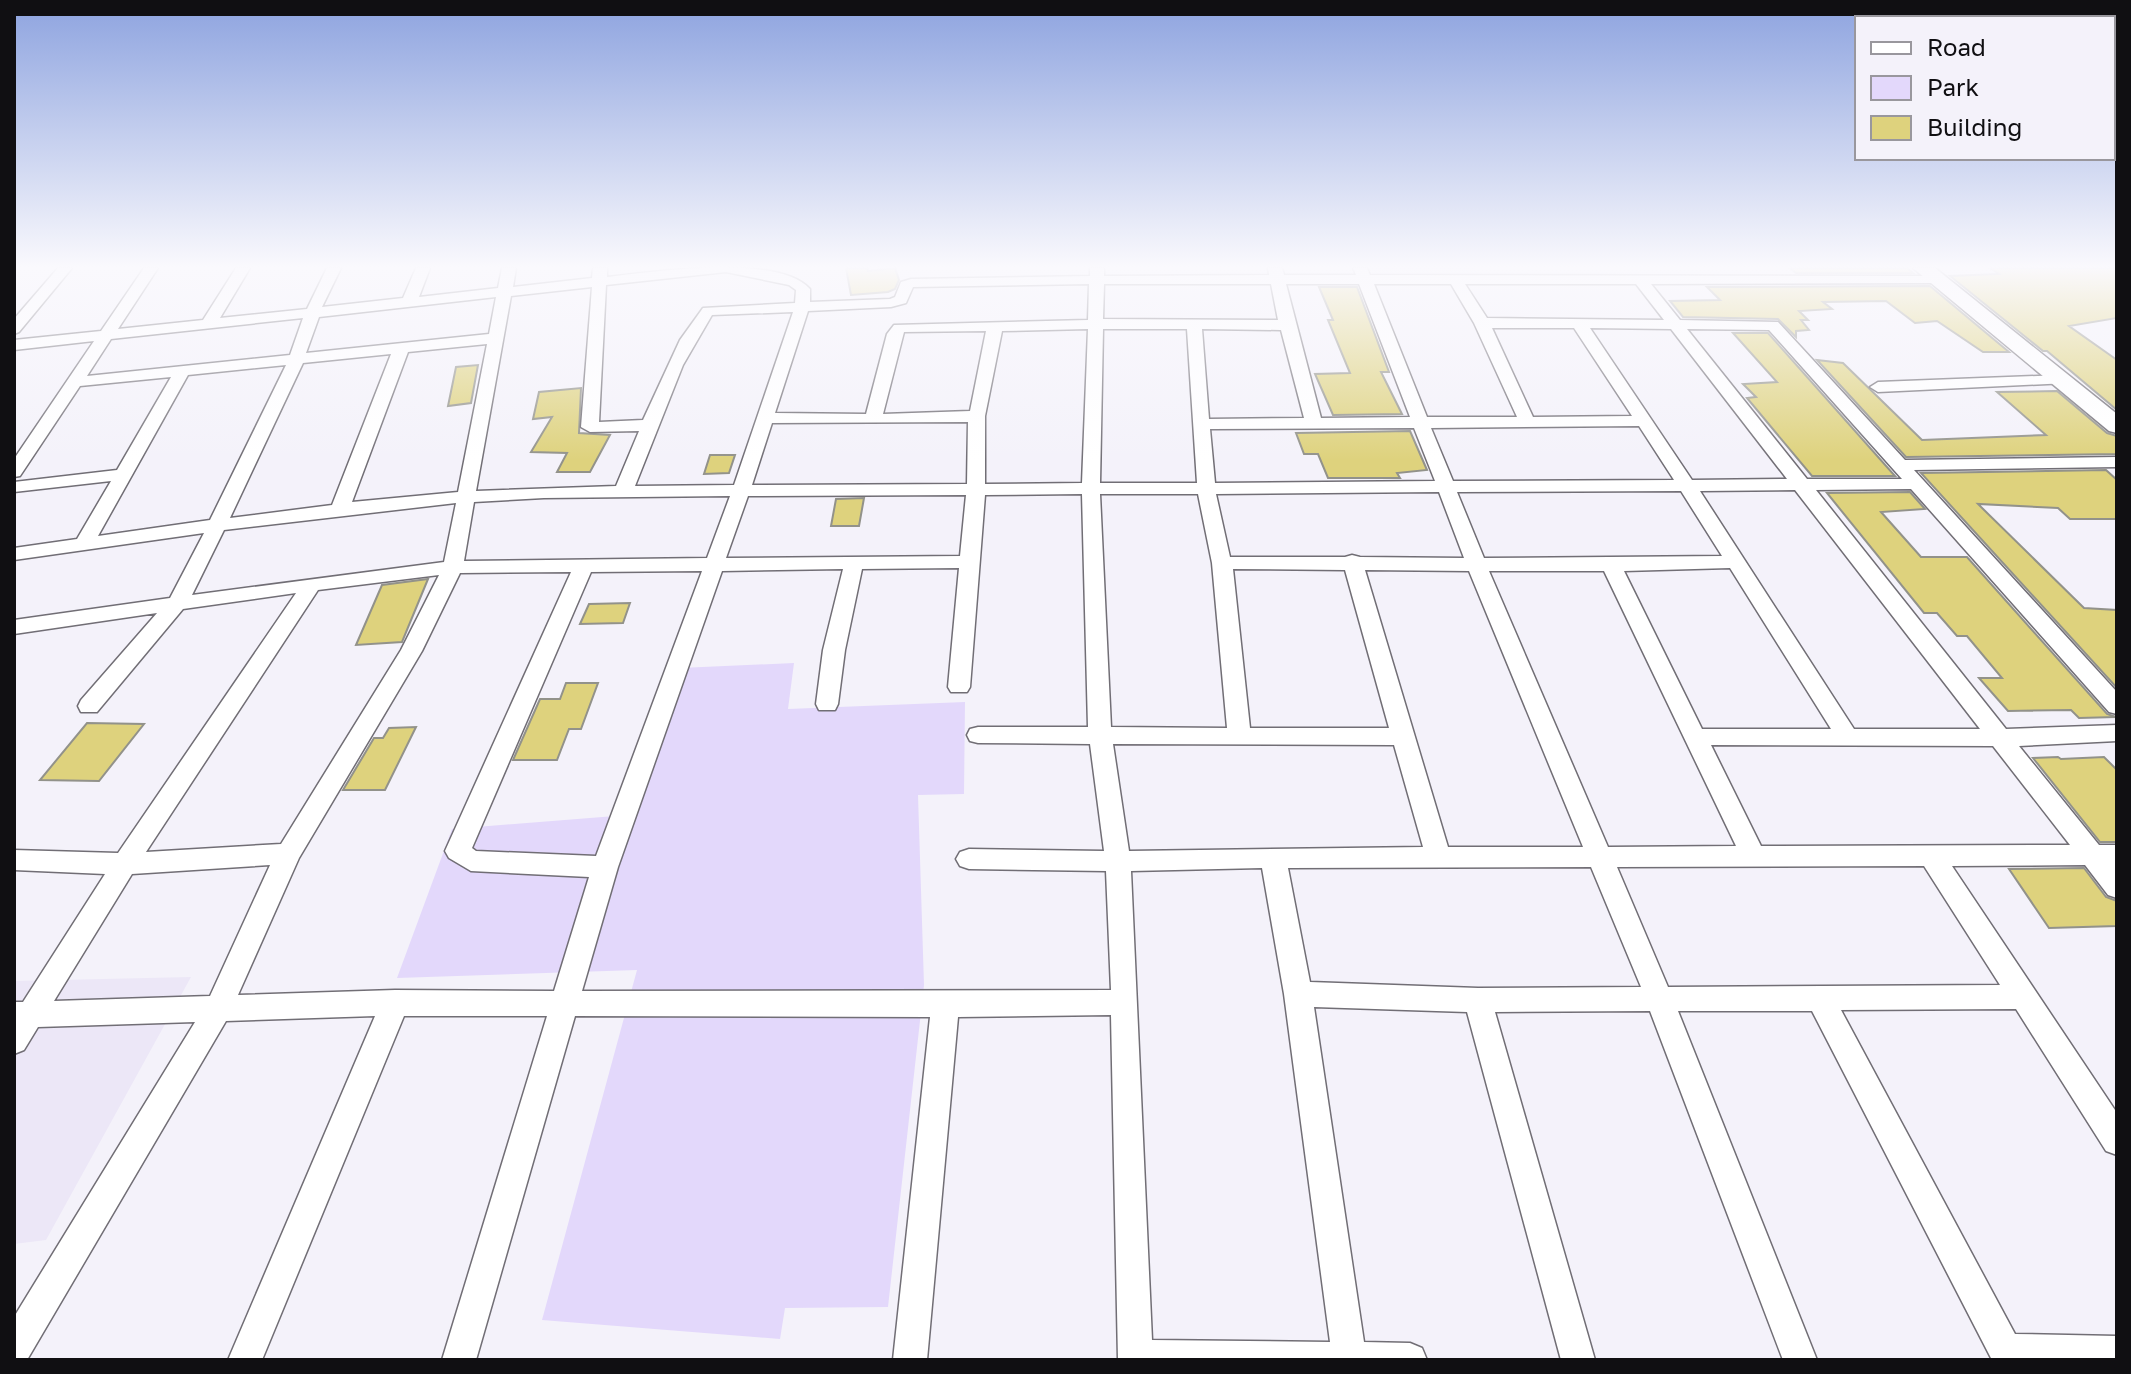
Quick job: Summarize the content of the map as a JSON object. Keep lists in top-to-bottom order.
{
  "legend": ["Road", "Park", "Building"]
}
